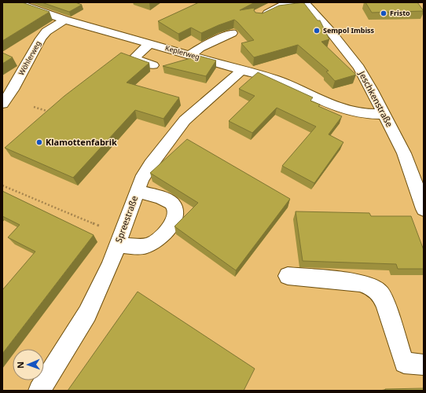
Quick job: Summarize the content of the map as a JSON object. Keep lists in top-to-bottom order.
{
  "streets": {
    "street": [
      "Keplerweg",
      "Wöhlerweg",
      "Jeschkenstraße",
      "Spreestraße"
    ]
  },
  "crossings": [
    ["Keplerweg", "Wöhlerweg"],
    ["Keplerweg", "Jeschkenstraße"],
    ["Keplerweg", "Spreestraße"]
  ],
  "places": ["Fristo", "Sempol Imbiss", "Klamottenfabrik"],
  "north": "left"
}
